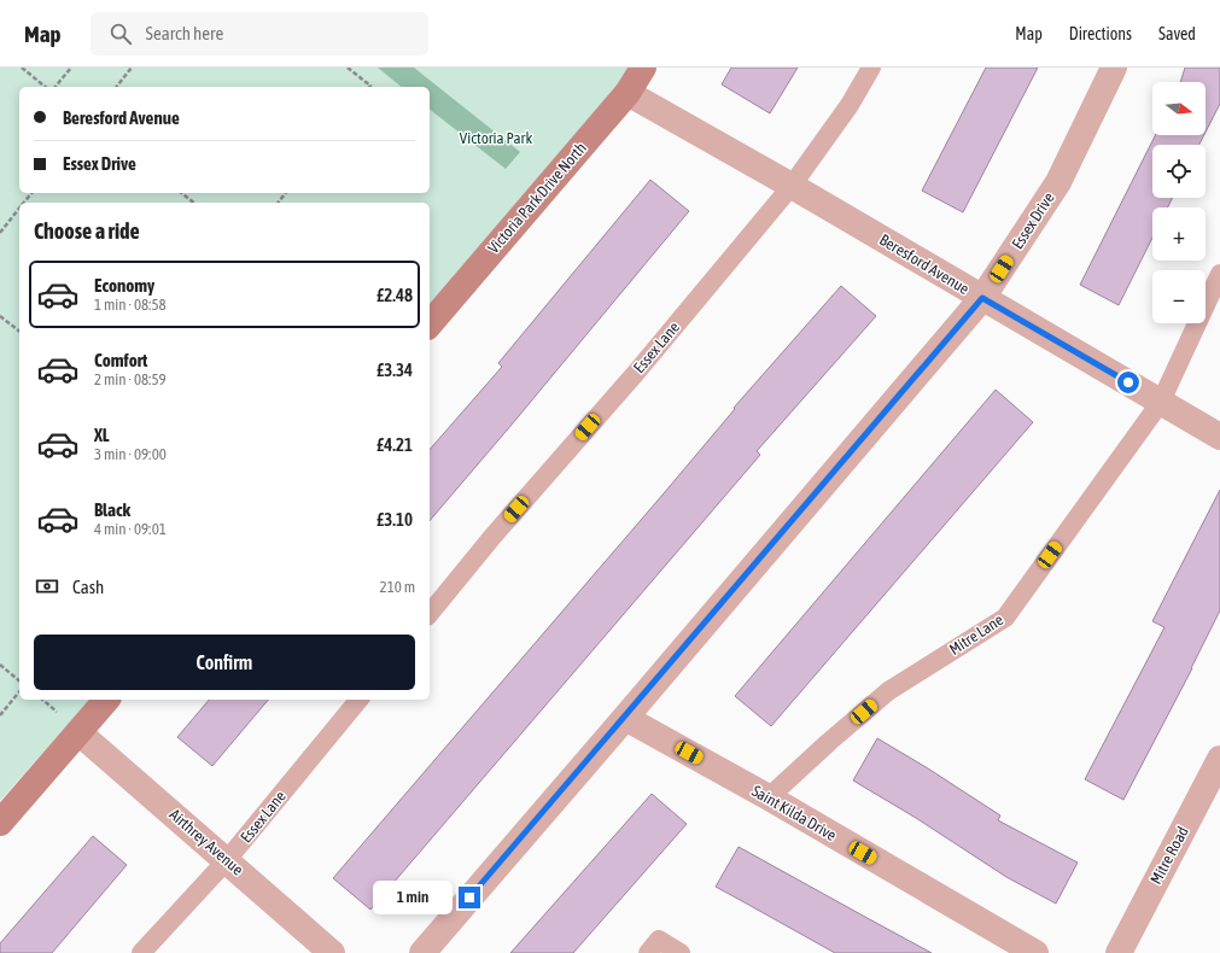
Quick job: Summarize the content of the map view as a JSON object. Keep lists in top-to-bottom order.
{
  "streets": {
    "street": [
      "Victoria Park Drive North",
      "Essex Drive",
      "Beresford Avenue",
      "Saint Kilda Drive",
      "Airthrey Avenue",
      "Mitre Road"
    ],
    "lane": ["Essex Lane", "Mitre Lane"]
  },
  "crossings": [
    ["Victoria Park Drive North", "Beresford Avenue"],
    ["Essex Drive", "Beresford Avenue"],
    ["Essex Drive", "Saint Kilda Drive"],
    ["Beresford Avenue", "Essex Lane"],
    ["Beresford Avenue", "Mitre Lane"],
    ["Essex Lane", "Airthrey Avenue"],
    ["Mitre Lane", "Saint Kilda Drive"]
  ],
  "parks": ["Victoria Park"],
  "north": "right",
  "page": {
    "header": "Map",
    "search": "Search here",
    "nav": ["Map", "Directions", "Saved"],
    "map_buttons": ["+", "−"],
    "banner": ["Beresford Avenue", "Essex Drive"],
    "heading": "Choose a ride",
    "list": [
      {
        "name": "Economy",
        "note": "1 min · 08:58",
        "value": "£2.48"
      },
      {
        "name": "Comfort",
        "note": "2 min · 08:59",
        "value": "£3.34"
      },
      {
        "name": "XL",
        "note": "3 min · 09:00",
        "value": "£4.21"
      },
      {
        "name": "Black",
        "note": "4 min · 09:01",
        "value": "£3.10"
      }
    ],
    "pay": ["Cash", "210 m"],
    "buttons": "Confirm",
    "bubble": "1 min"
  }
}
